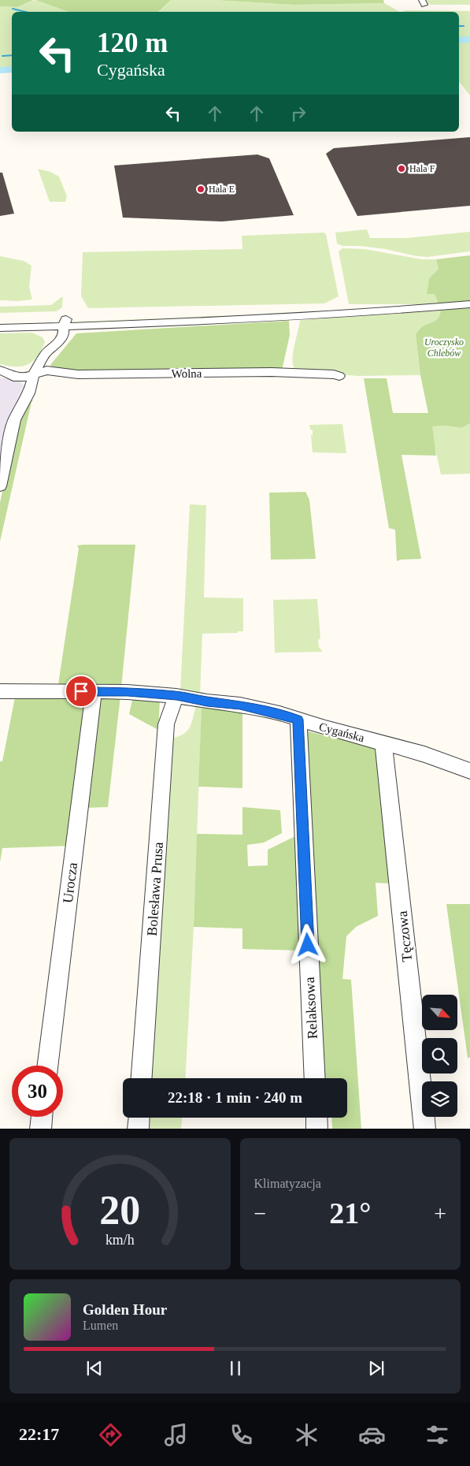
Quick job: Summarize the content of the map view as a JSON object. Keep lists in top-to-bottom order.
{
  "streets": {
    "street": [
      "Wolna",
      "Cygańska",
      "Urocza",
      "Bolesława Prusa",
      "Tęczowa",
      "Relaksowa"
    ]
  },
  "crossings": [
    ["Cygańska", "Urocza"],
    ["Cygańska", "Bolesława Prusa"],
    ["Cygańska", "Tęczowa"],
    ["Cygańska", "Relaksowa"]
  ],
  "parks": ["Uroczysko Chlebów"],
  "places": ["Hala F", "Hala E"],
  "north": "bottom right",
  "page": {
    "turn": ["120 m", "Cygańska"],
    "limit": "30",
    "trip": "22:18 · 1 min · 240 m",
    "tile": "Klimatyzacja",
    "heat": ["−", "21°", "+"],
    "song": ["Golden Hour", "Lumen"],
    "tabs": "22:17",
    "gauge": ["20", "km/h"]
  }
}
